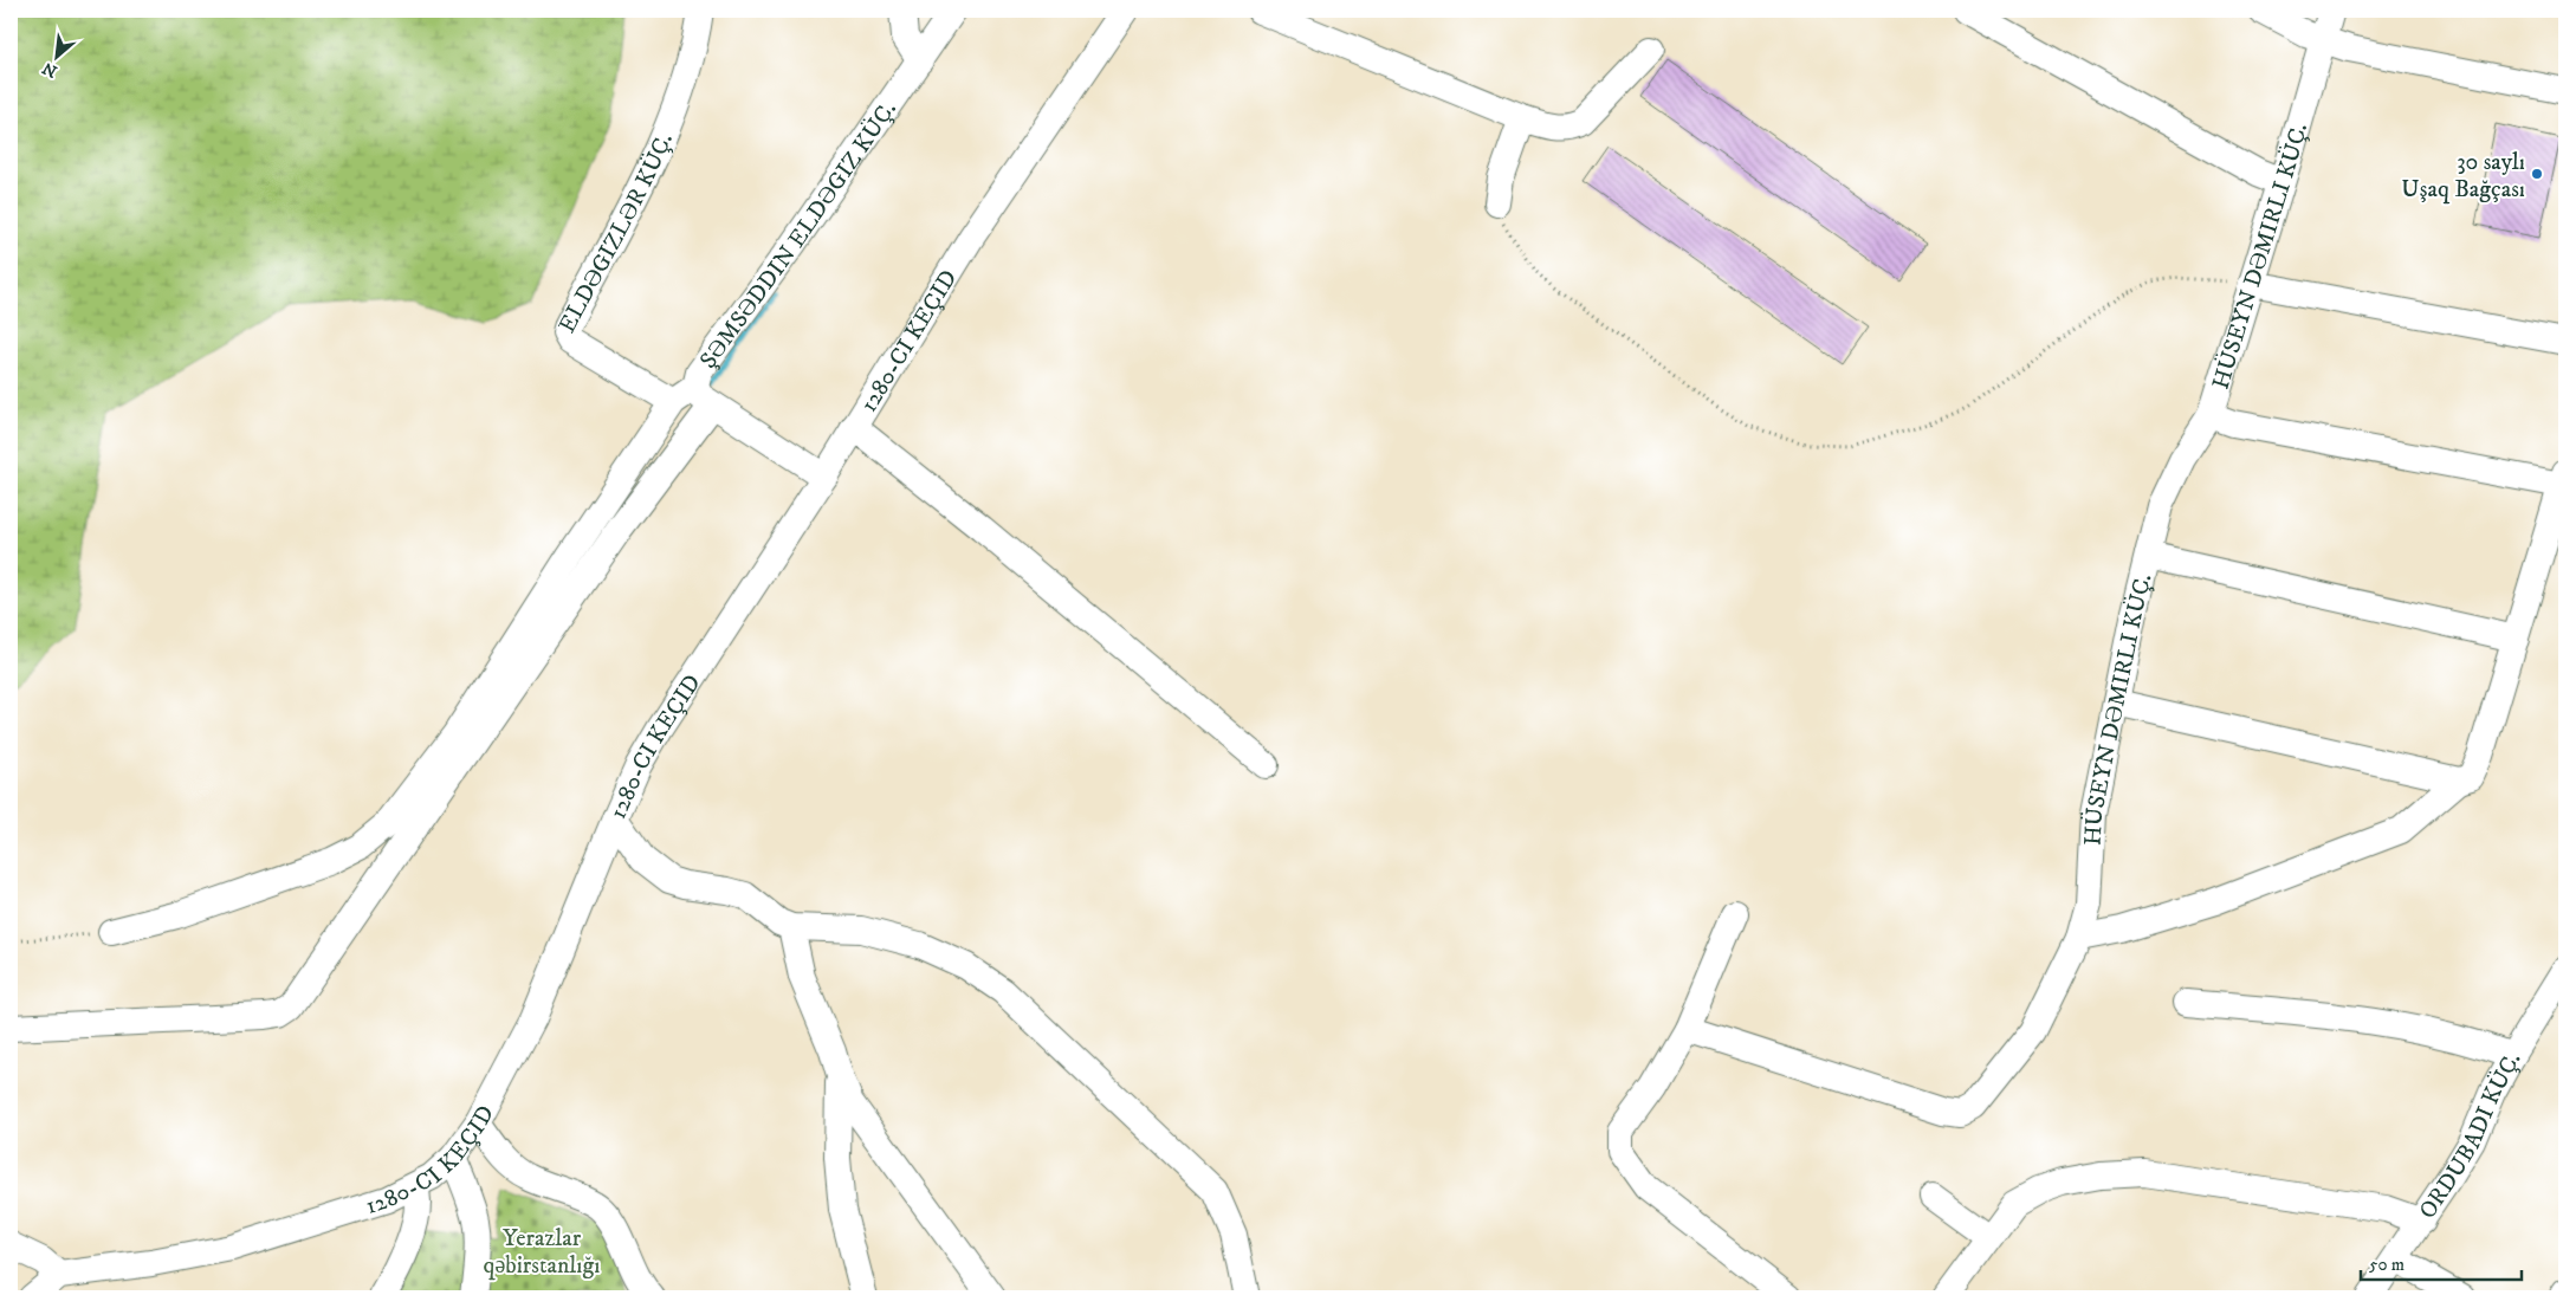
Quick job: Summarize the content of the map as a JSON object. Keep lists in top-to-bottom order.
{
  "streets": {
    "street": [
      "ELDƏGIZLƏR KÜÇ.",
      "ŞƏMSƏDDIN ELDƏGIZ KÜÇ.",
      "HÜSEYN DƏMIRLI KÜÇ.",
      "ORDUBADI KÜÇ."
    ]
  },
  "parks": ["Yerazlar qəbirstanlığı"],
  "places": ["30 saylı Uşaq Bağçası"],
  "scale_bar": "50 m",
  "north": "bottom left"
}
